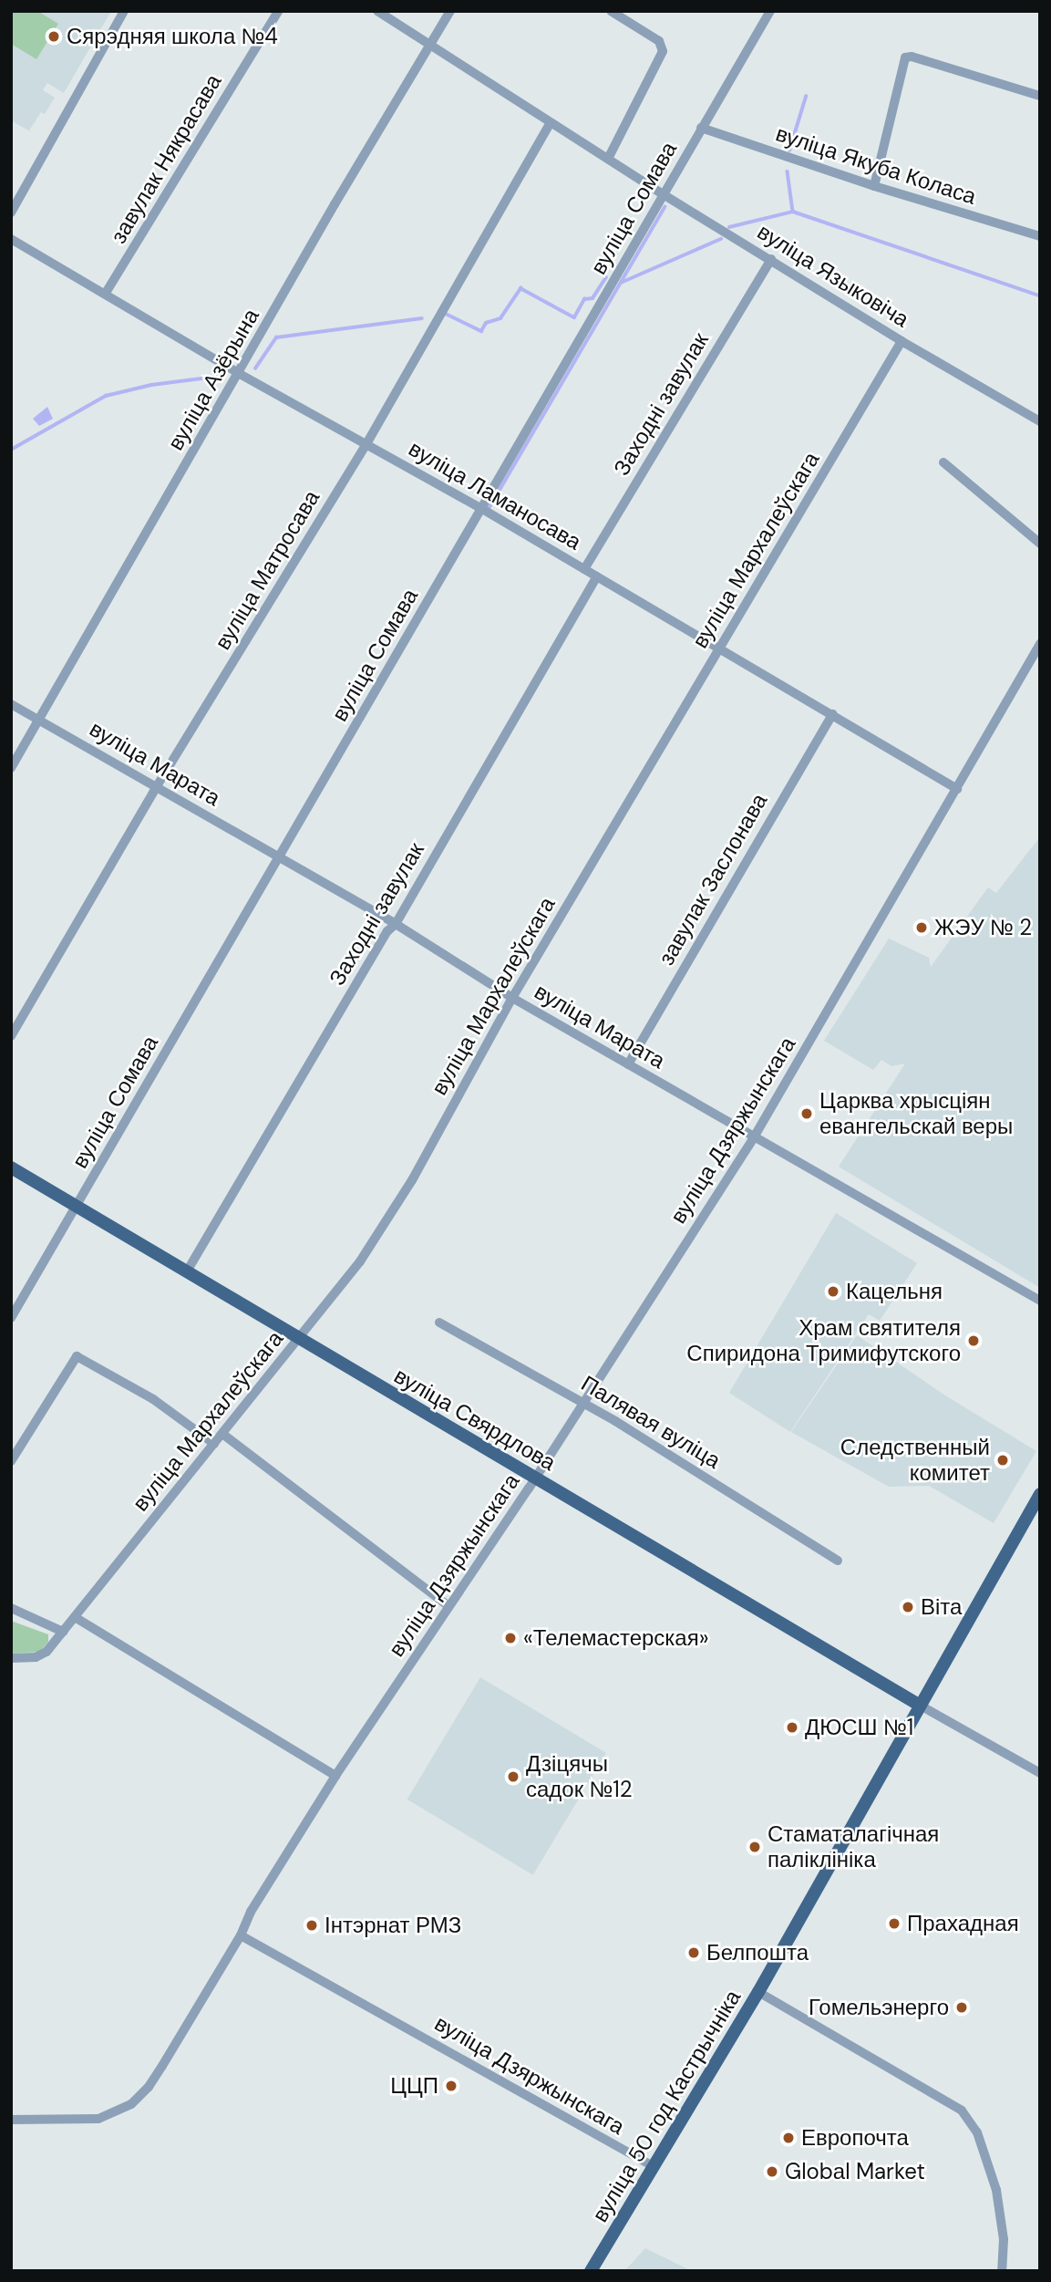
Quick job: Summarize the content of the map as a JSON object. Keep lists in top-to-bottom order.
{
  "streets": {
    "main road": ["вуліца Свярдлова", "вуліца 50 год Кастрычніка"],
    "street": [
      "завулак Някрасава",
      "вуліца Якуба Коласа",
      "вуліца Сомава",
      "вуліца Языковіча",
      "вуліца Азёрына",
      "Заходні завулак",
      "вуліца Ламаносава",
      "вуліца Мархалеўскага",
      "вуліца Матросава",
      "вуліца Марата",
      "завулак Заслонава",
      "вуліца Дзяржынскага",
      "Палявая вуліца"
    ]
  },
  "crossings": [
    ["завулак Някрасава", "вуліца Ламаносава"],
    ["вуліца Якуба Коласа", "вуліца Сомава"],
    ["вуліца Сомава", "вуліца Языковіча"],
    ["вуліца Сомава", "вуліца Ламаносава"],
    ["вуліца Сомава", "вуліца Марата"],
    ["вуліца Сомава", "вуліца Свярдлова"],
    ["вуліца Языковіча", "вуліца Азёрына"],
    ["вуліца Языковіча", "Заходні завулак"],
    ["вуліца Языковіча", "вуліца Мархалеўскага"],
    ["вуліца Языковіча", "вуліца Матросава"],
    ["вуліца Азёрына", "вуліца Ламаносава"],
    ["вуліца Азёрына", "вуліца Марата"],
    ["Заходні завулак", "вуліца Ламаносава"],
    ["Заходні завулак", "вуліца Марата"],
    ["Заходні завулак", "вуліца Свярдлова"],
    ["вуліца Ламаносава", "вуліца Мархалеўскага"],
    ["вуліца Ламаносава", "вуліца Матросава"],
    ["вуліца Ламаносава", "завулак Заслонава"],
    ["вуліца Ламаносава", "вуліца Дзяржынскага"],
    ["вуліца Мархалеўскага", "вуліца Марата"],
    ["вуліца Мархалеўскага", "вуліца Свярдлова"],
    ["вуліца Матросава", "вуліца Марата"],
    ["вуліца Марата", "завулак Заслонава"],
    ["вуліца Марата", "вуліца Дзяржынскага"],
    ["вуліца Дзяржынскага", "вуліца Свярдлова"],
    ["вуліца Дзяржынскага", "Палявая вуліца"],
    ["вуліца Дзяржынскага", "вуліца 50 год Кастрычніка"],
    ["вуліца Свярдлова", "вуліца 50 год Кастрычніка"]
  ],
  "places": [
    "Сярэдняя школа №4",
    "ЖЭУ № 2",
    "Царква хрысціян евангельскай веры",
    "Кацельня",
    "Храм святителя Спиридона Тримифутского",
    "Следственный комитет",
    "Віта",
    "«Телемастерская»",
    "ДЮСШ №1",
    "Дзіцячы садок №12",
    "Стаматалагічная паліклініка",
    "Прахадная",
    "Інтэрнат РМЗ",
    "Белпошта",
    "Гомельэнерго",
    "ЦЦП",
    "Европочта",
    "Globаl Market"
  ]
}
